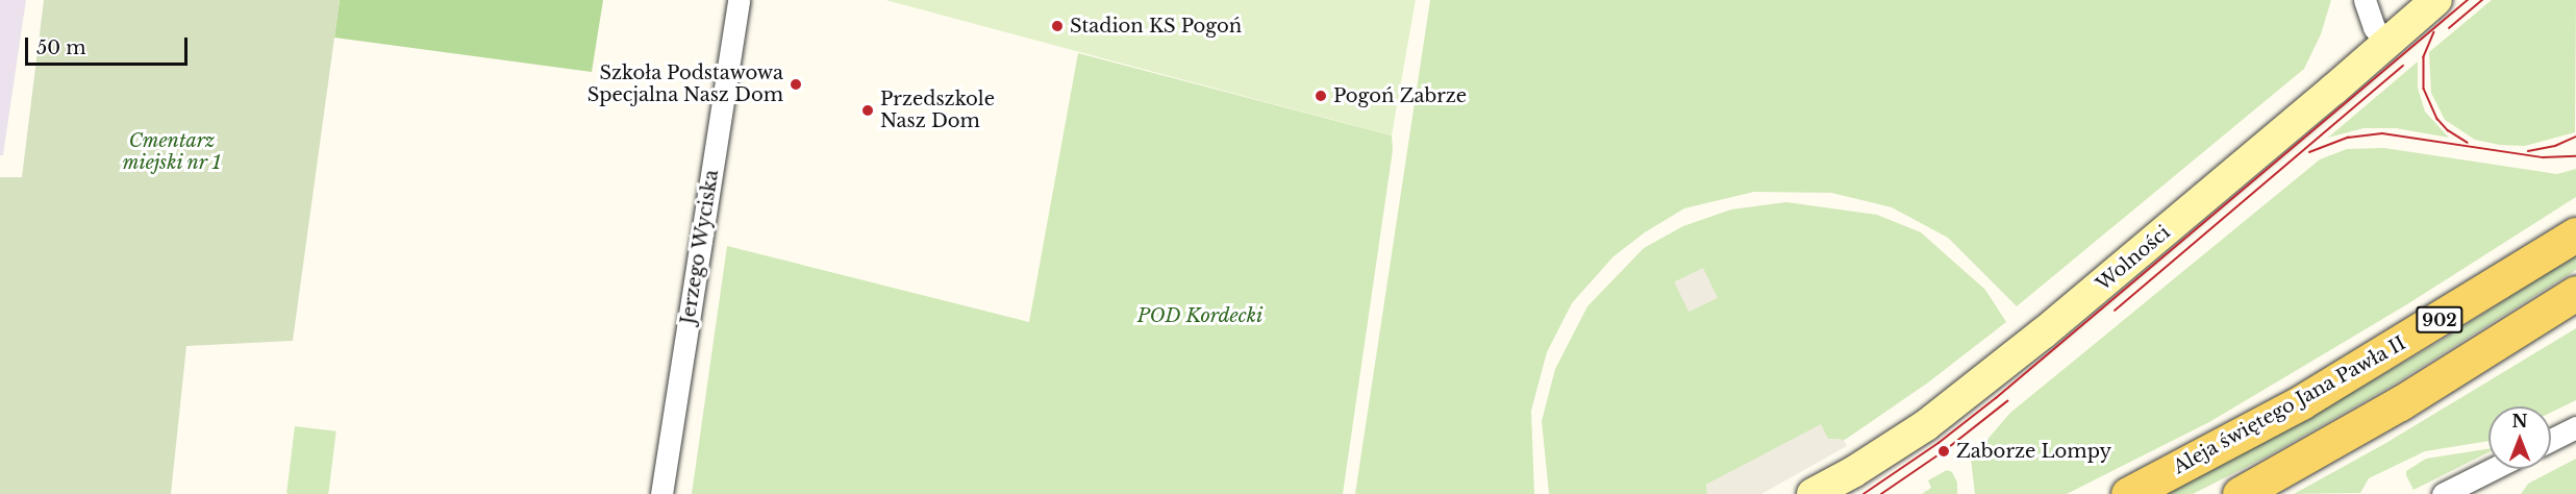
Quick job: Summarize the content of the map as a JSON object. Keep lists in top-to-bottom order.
{
  "streets": {
    "main road": ["902", "Aleja świętego Jana Pawła II"],
    "street": ["Jerzego Wyciska", "Wolności"]
  },
  "parks": ["Cmentarz miejski nr 1", "POD Kordecki"],
  "places": [
    "Stadion KS Pogoń",
    "Szkoła Podstawowa Specjalna Nasz Dom",
    "Pogoń Zabrze",
    "Przedszkole Nasz Dom",
    "Zaborze Lompy"
  ],
  "scale_bar": "50 m",
  "north": "top"
}
